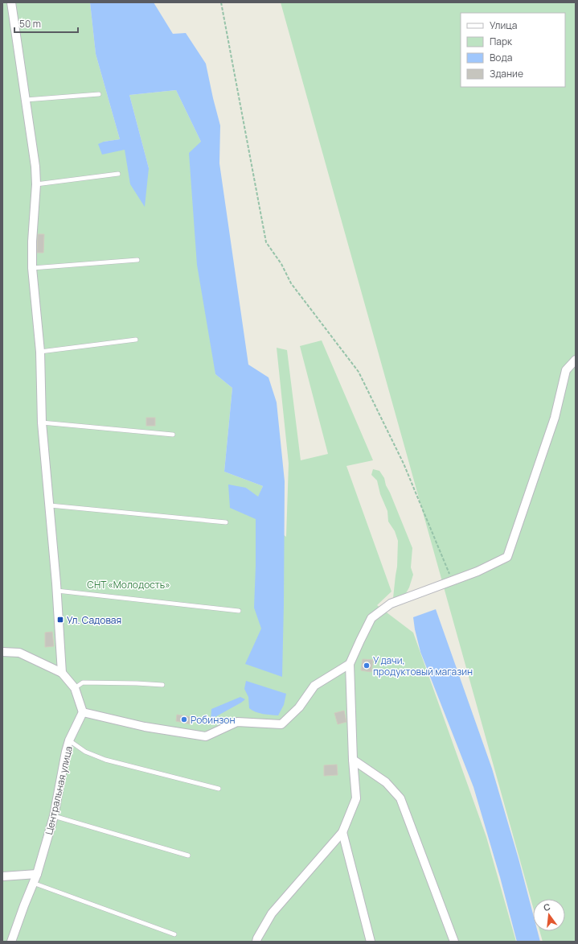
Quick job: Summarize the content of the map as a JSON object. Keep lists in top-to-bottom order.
{
  "streets": {
    "street": ["Центральная улица"]
  },
  "parks": ["СНТ «Молодость»"],
  "places": {
    "transit": ["Ул. Садовая"],
    "other": ["У дачи, продуктовый магазин", "Робинзон"]
  },
  "legend": [
    "Улица",
    "Парк",
    "Вода",
    "Здание"
  ],
  "scale_bar": "50 m",
  "north": "top"
}
